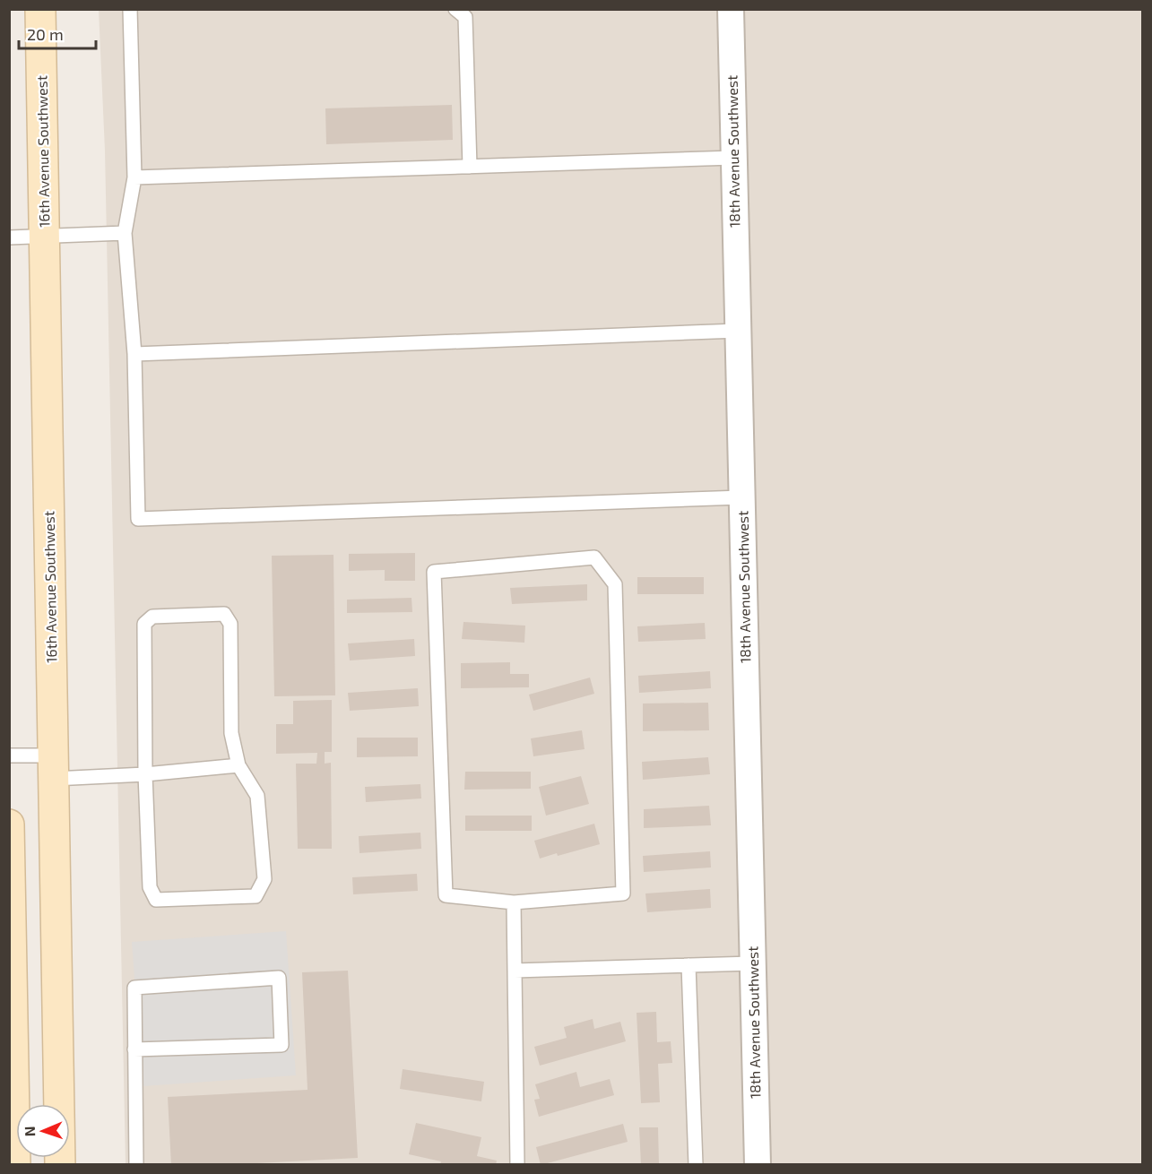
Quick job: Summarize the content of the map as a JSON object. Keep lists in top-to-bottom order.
{
  "streets": {
    "main road": ["16th Avenue Southwest"],
    "street": ["18th Avenue Southwest"]
  },
  "scale_bar": "20 m",
  "north": "left"
}
